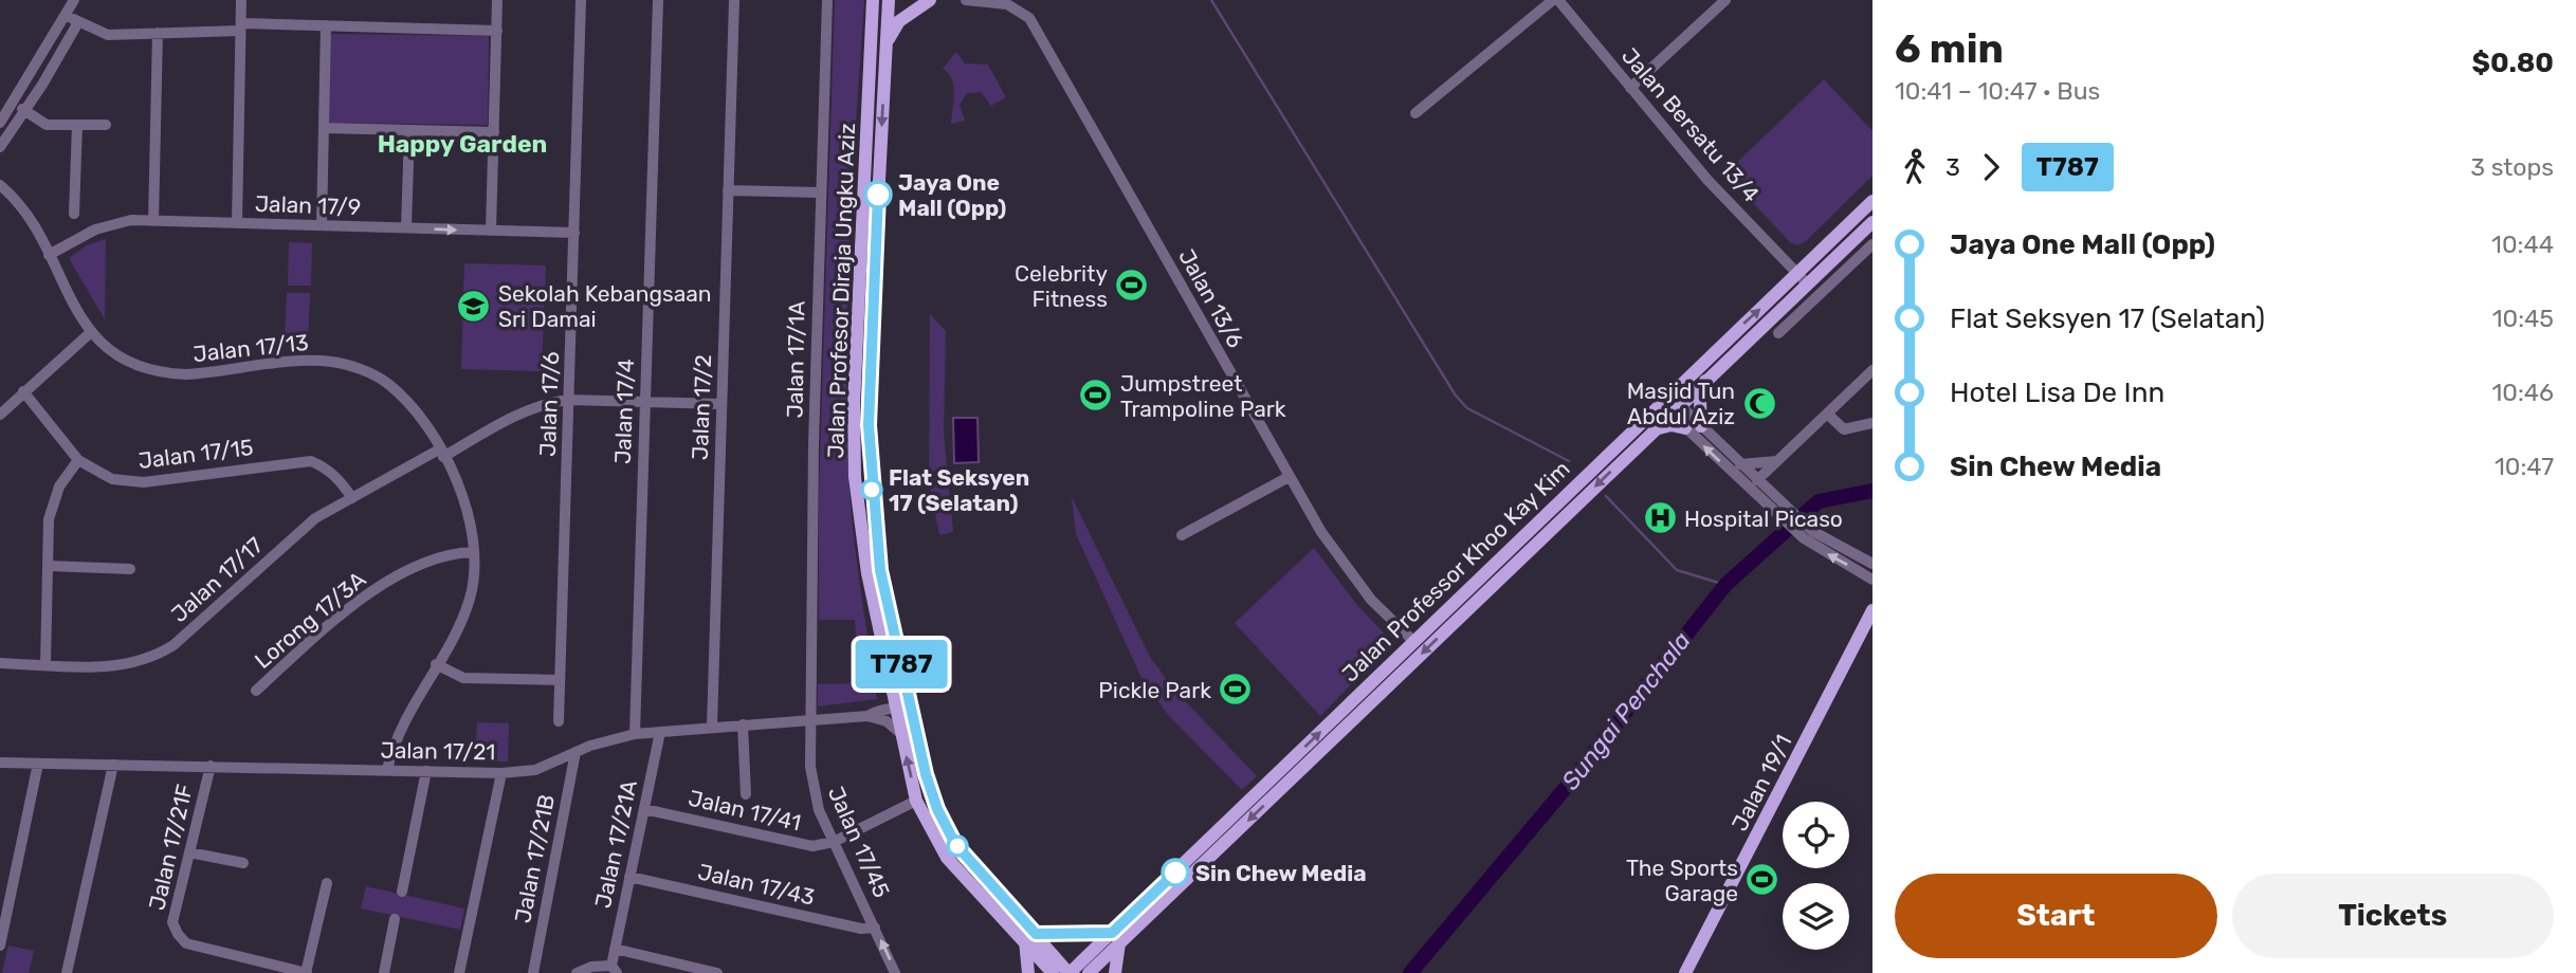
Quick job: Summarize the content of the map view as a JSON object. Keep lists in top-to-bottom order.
{
  "streets": {
    "main road": ["Jalan Profesor Diraja Ungku Aziz", "Jalan Professor Khoo Kay Kim", "Jalan 19/1"],
    "street": [
      "Jalan Bersatu 13/4",
      "Jalan 17/9",
      "Jalan 13/6",
      "Jalan 17/13",
      "Jalan 17/1A",
      "Jalan 17/6",
      "Jalan 17/2",
      "Jalan 17/4",
      "Jalan 17/15",
      "Jalan 17/17",
      "Lorong 17/3A",
      "Jalan 17/21",
      "Jalan 17/41",
      "Jalan 17/45",
      "Jalan 17/21A",
      "Jalan 17/21F",
      "Jalan 17/21B",
      "Jalan 17/43"
    ]
  },
  "crossings": [
    ["Jalan Bersatu 13/4", "Jalan Professor Khoo Kay Kim"],
    ["Jalan 17/9", "Jalan 17/13"],
    ["Jalan 17/9", "Jalan 17/6"],
    ["Jalan Profesor Diraja Ungku Aziz", "Jalan Professor Khoo Kay Kim"],
    ["Jalan Profesor Diraja Ungku Aziz", "Jalan 17/21"],
    ["Jalan Profesor Diraja Ungku Aziz", "Jalan 17/41"],
    ["Jalan 13/6", "Jalan Professor Khoo Kay Kim"],
    ["Jalan 17/13", "Jalan 17/17"],
    ["Jalan 17/13", "Lorong 17/3A"],
    ["Jalan 17/13", "Jalan 17/21"],
    ["Jalan 17/1A", "Jalan 17/21"],
    ["Jalan 17/1A", "Jalan 17/45"],
    ["Jalan 17/6", "Jalan 17/17"],
    ["Jalan 17/2", "Jalan 17/17"],
    ["Jalan 17/2", "Jalan 17/21"],
    ["Jalan 17/4", "Jalan 17/17"],
    ["Jalan 17/4", "Jalan 17/21"],
    ["Jalan 17/15", "Jalan 17/17"],
    ["Jalan 17/21", "Jalan 17/45"],
    ["Jalan 17/21", "Jalan 17/21A"],
    ["Jalan 17/21", "Jalan 17/21F"],
    ["Jalan 17/21", "Jalan 17/21B"],
    ["Jalan 17/41", "Jalan 17/45"],
    ["Jalan 17/41", "Jalan 17/21A"],
    ["Jalan 17/45", "Jalan 17/43"],
    ["Jalan 17/21A", "Jalan 17/43"]
  ],
  "districts": ["Happy Garden"],
  "water": ["Sungai Penchala"],
  "places": {
    "other": ["Jaya One Mall (Opp)", "Flat Seksyen 17 (Selatan)", "Sin Chew Media"],
    "sports": [
      "Celebrity Fitness",
      "Jumpstreet Trampoline Park",
      "Pickle Park",
      "The Sports Garage"
    ],
    "school or university": ["Sekolah Kebangsaan Sri Damai"],
    "mosque": ["Masjid Tun Abdul Aziz"],
    "hospital": ["Hospital Picaso"]
  },
  "lines": ["bus line T787"],
  "page": {
    "on_map": "T787",
    "heading": ["6 min", "10:41 – 10:47 · Bus", "$0.80"],
    "legs": ["3", "T787", "3 stops"],
    "list": [
      {
        "name": "Jaya One Mall (Opp)",
        "value": "10:44"
      },
      {
        "name": "Flat Seksyen 17 (Selatan)",
        "value": "10:45"
      },
      {
        "name": "Hotel Lisa De Inn",
        "value": "10:46"
      },
      {
        "name": "Sin Chew Media",
        "value": "10:47"
      }
    ],
    "buttons": ["Start", "Tickets"]
  }
}
